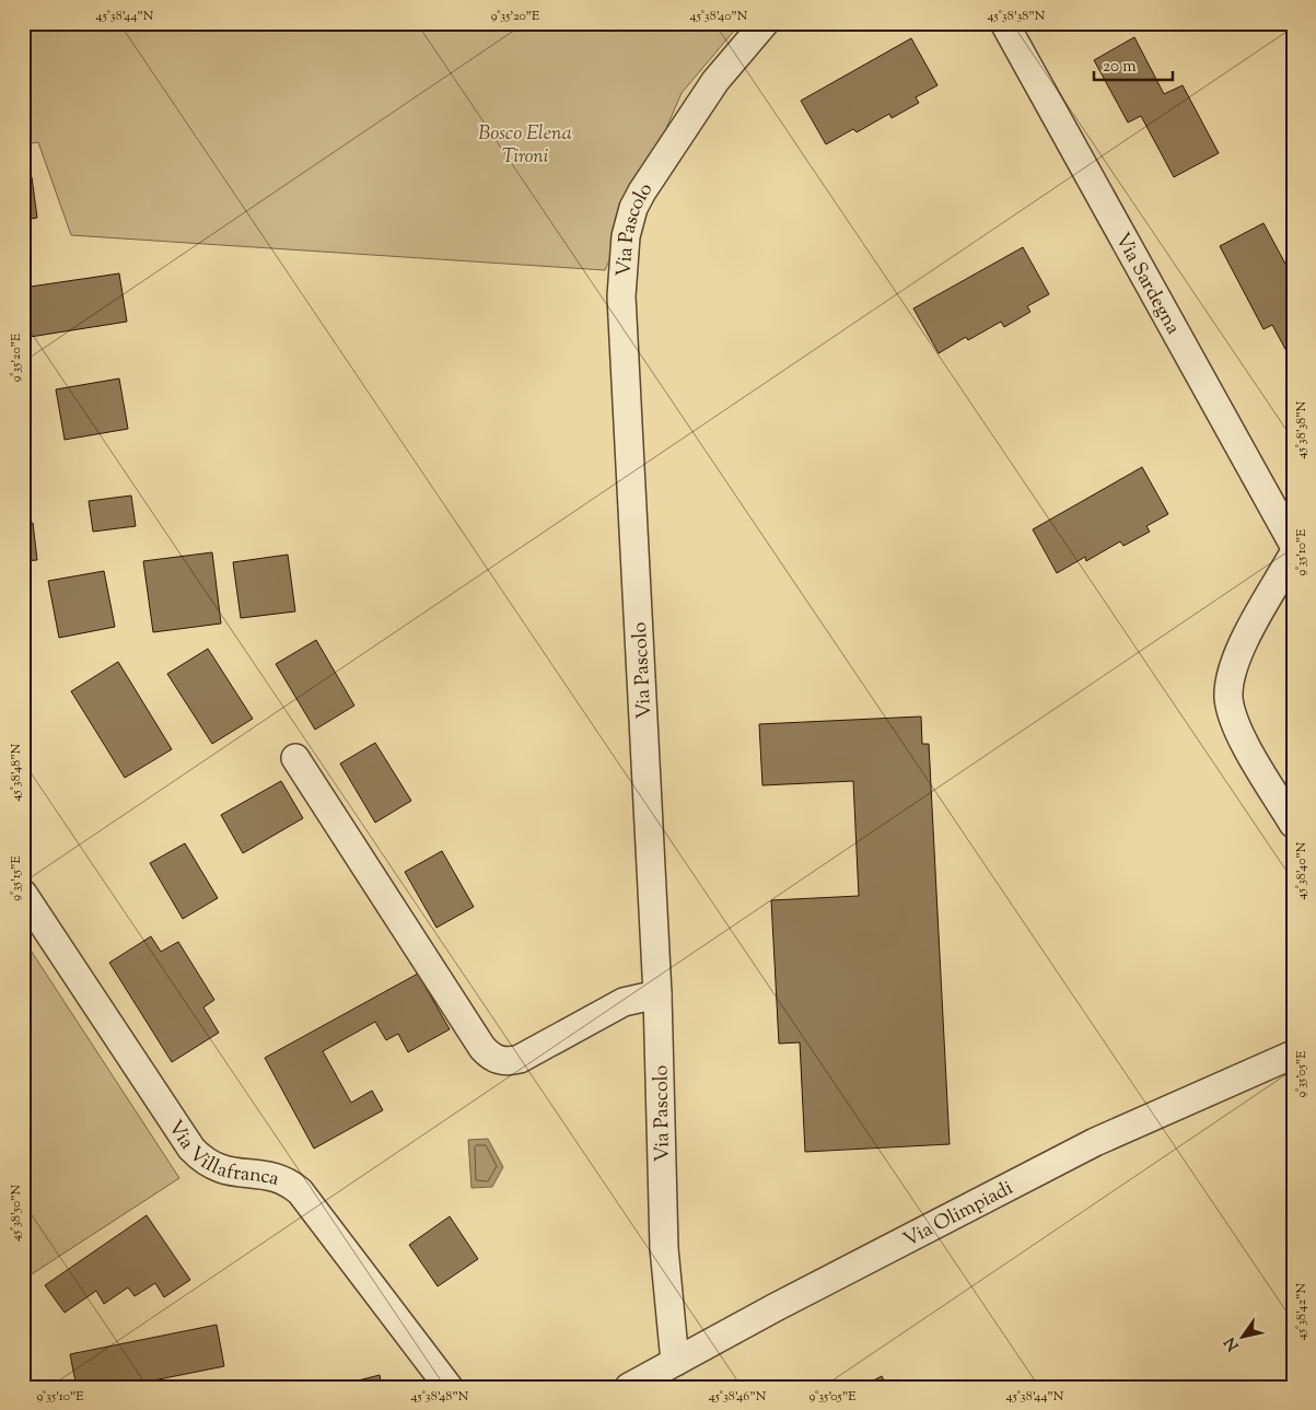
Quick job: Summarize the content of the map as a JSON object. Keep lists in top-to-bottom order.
{
  "streets": {
    "street": [
      "Via Pascolo",
      "Via Sardegna",
      "Via Villafranca",
      "Via Olimpiadi"
    ]
  },
  "crossings": [
    ["Via Pascolo", "Via Olimpiadi"]
  ],
  "parks": ["Bosco Elena Tironi"],
  "scale_bar": "20 m",
  "north": "bottom left",
  "coordinates": [
    "45°38'44\"N",
    "9°35'20\"E",
    "45°38'40\"N",
    "45°38'38\"N",
    "9°35'10\"E",
    "45°38'48\"N",
    "9°35'15\"E",
    "9°35'05\"E",
    "45°38'50\"N",
    "45°38'42\"N",
    "45°38'46\"N"
  ]
}
